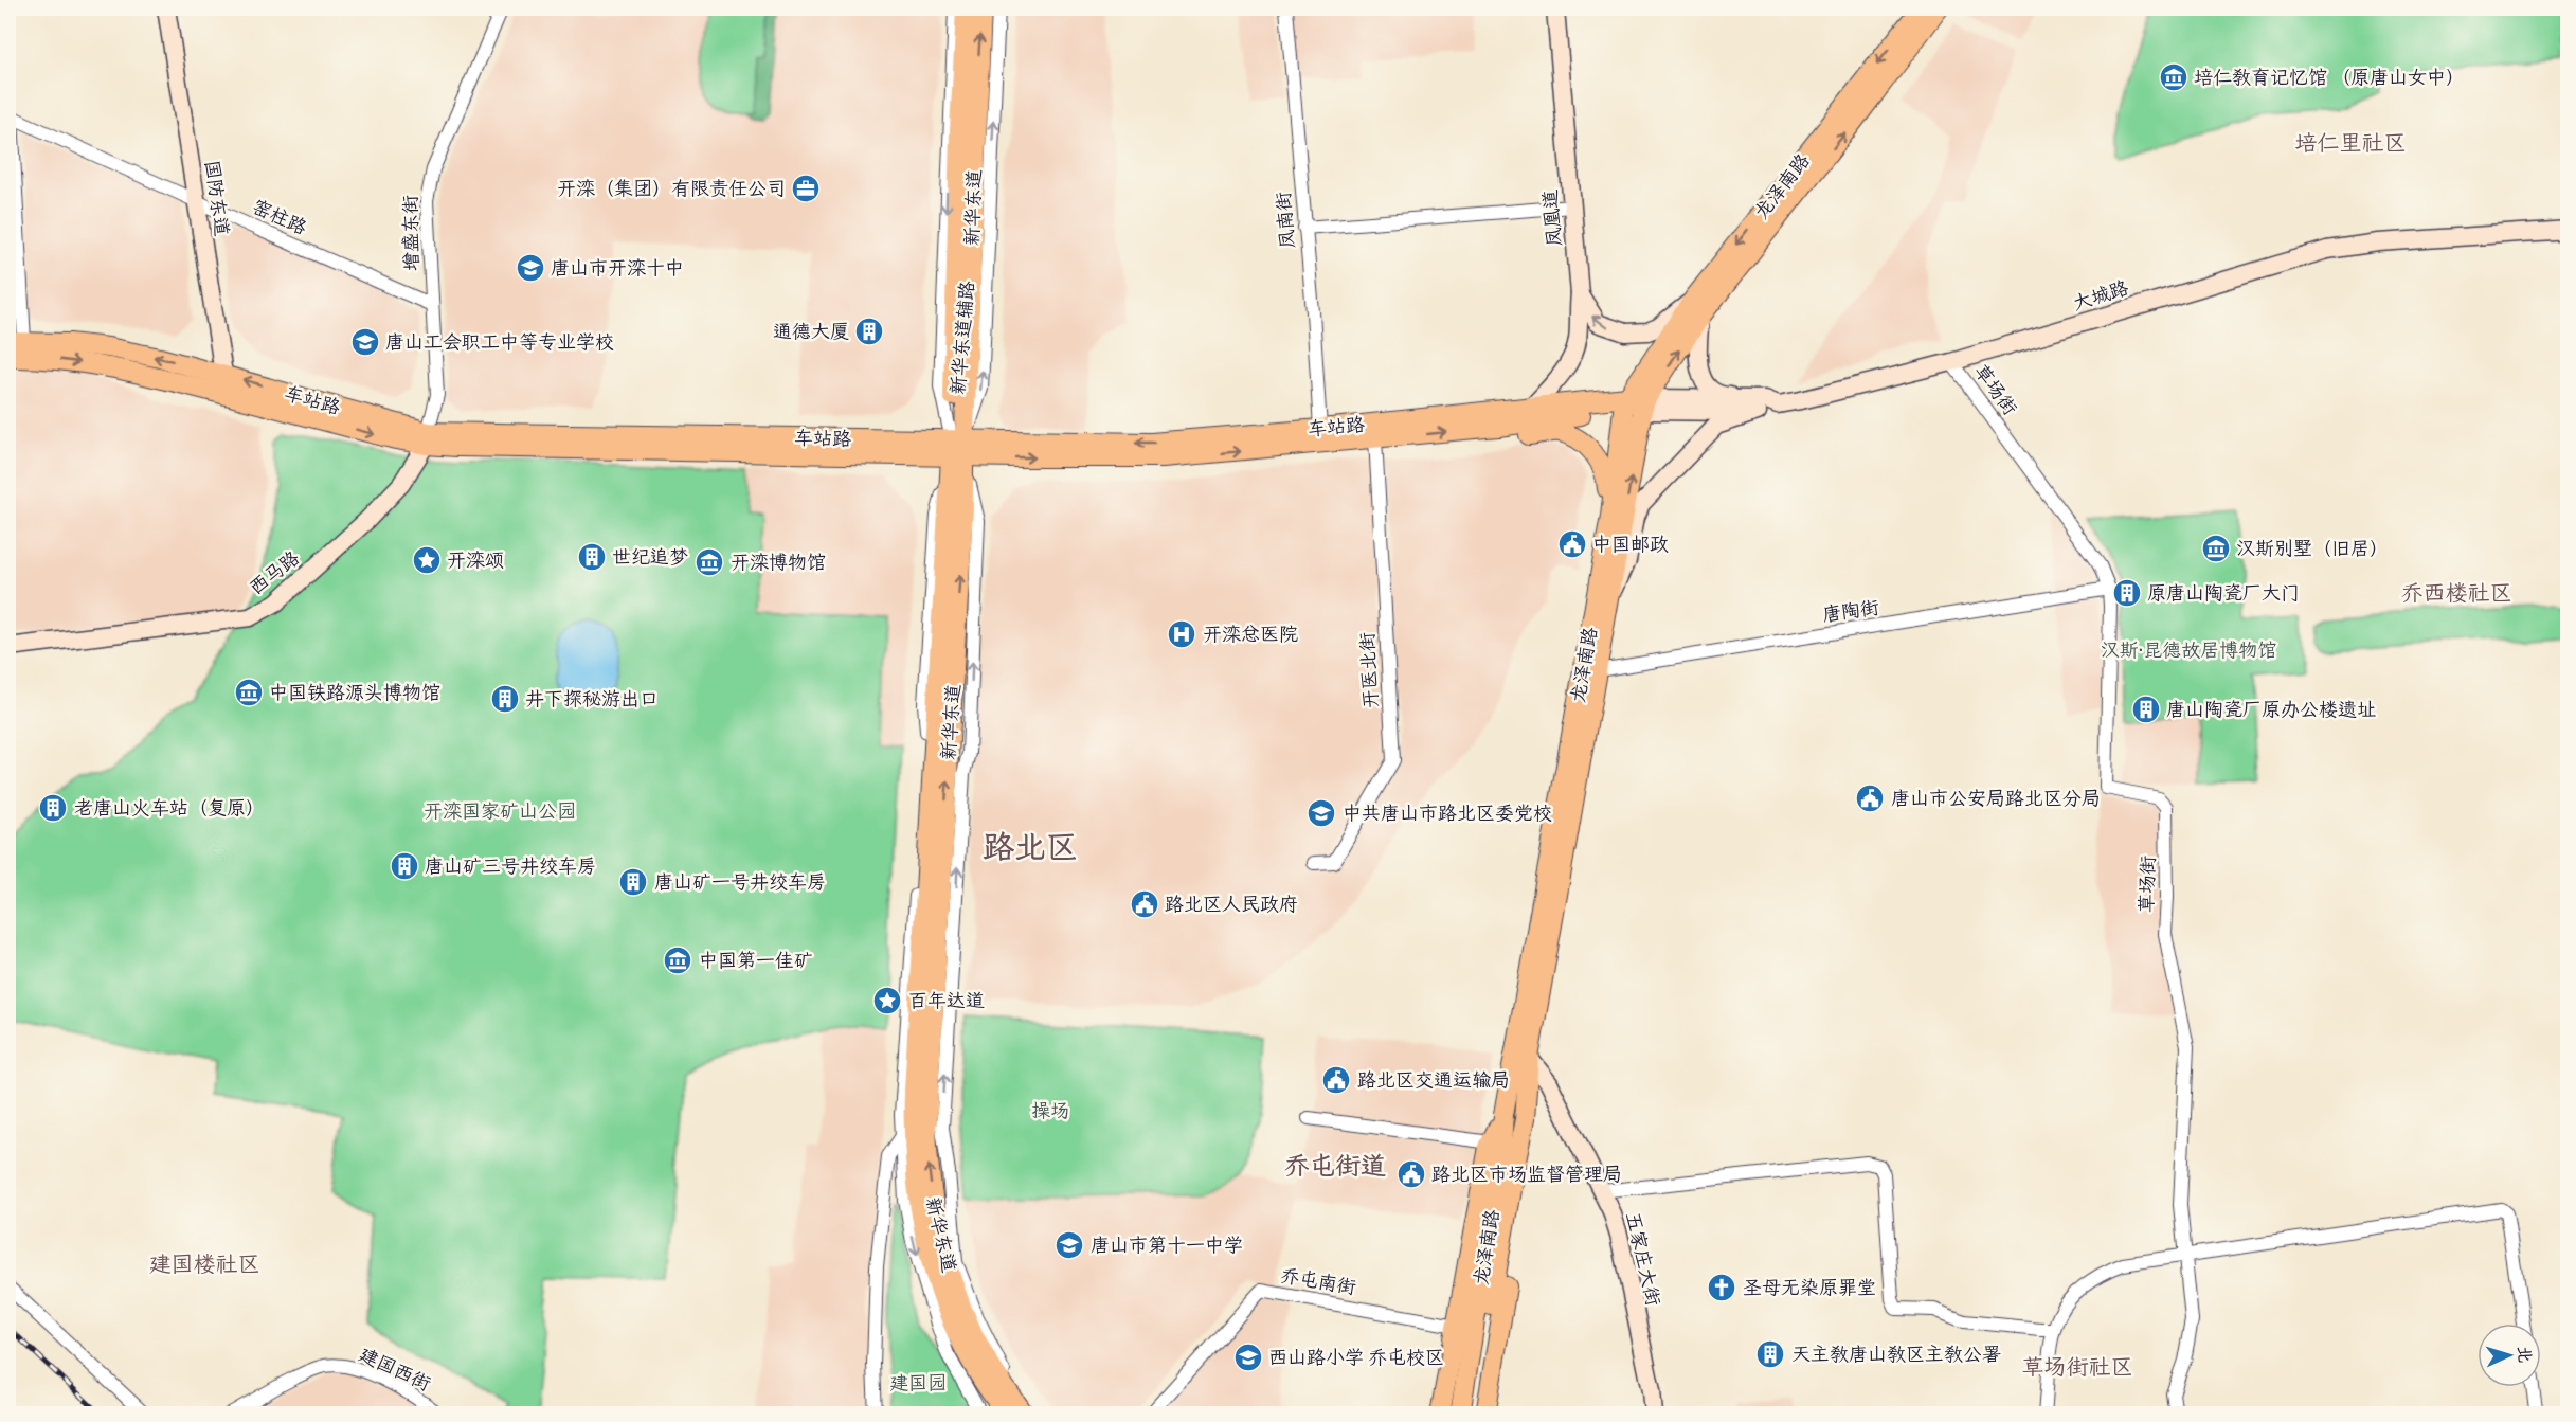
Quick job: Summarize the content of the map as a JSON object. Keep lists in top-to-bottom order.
{
  "streets": {
    "main road": ["龙泽南路", "新华东道", "车站路"],
    "street": [
      "国防东道",
      "窑柱路",
      "凤凰道",
      "凤南街",
      "增盛东街",
      "大城路",
      "新华东道辅路",
      "草场街",
      "西马路",
      "唐陶街",
      "开医北街",
      "五家庄大街",
      "乔屯南街",
      "建国西街"
    ]
  },
  "crossings": [
    ["龙泽南路", "车站路"],
    ["龙泽南路", "唐陶街"],
    ["龙泽南路", "五家庄大街"],
    ["国防东道", "窑柱路"],
    ["国防东道", "车站路"],
    ["新华东道", "新华东道辅路"],
    ["新华东道", "车站路"],
    ["窑柱路", "增盛东街"],
    ["凤凰道", "车站路"],
    ["凤南街", "车站路"],
    ["增盛东街", "车站路"],
    ["增盛东街", "西马路"],
    ["大城路", "草场街"],
    ["新华东道辅路", "车站路"],
    ["草场街", "唐陶街"],
    ["车站路", "西马路"],
    ["车站路", "开医北街"]
  ],
  "districts": [
    "培仁里社区",
    "乔西楼社区",
    "路北区",
    "乔屯街道",
    "建国楼社区",
    "草场街社区"
  ],
  "parks": [
    "汉斯·昆德故居博物馆",
    "开滦国家矿山公园",
    "操场",
    "建国园"
  ],
  "places": {
    "museum": [
      "培仁教育记忆馆 （原唐山女中）",
      "汉斯别墅（旧居）",
      "开滦博物馆",
      "中国铁路源头博物馆",
      "中国第一佳矿"
    ],
    "office": ["开滦（集团）有限责任公司"],
    "school or university": [
      "唐山市开滦十中",
      "唐山工会职工中等专业学校",
      "中共唐山市路北区委党校",
      "唐山市第十一中学",
      "西山路小学 乔屯校区"
    ],
    "building": [
      "通德大厦",
      "世纪追梦",
      "原唐山陶瓷厂大门",
      "井下探秘游出口",
      "唐山陶瓷厂原办公楼遗址",
      "老唐山火车站（复原）",
      "唐山矿三号井绞车房",
      "唐山矿一号井绞车房",
      "天主教唐山教区主教公署"
    ],
    "public building": [
      "中国邮政",
      "唐山市公安局路北区分局",
      "路北区人民政府",
      "路北区交通运输局",
      "路北区市场监督管理局"
    ],
    "place": ["开滦颂", "百年达道"],
    "hospital": ["开滦总医院"],
    "church": ["圣母无染原罪堂"]
  },
  "north": "right"
}
